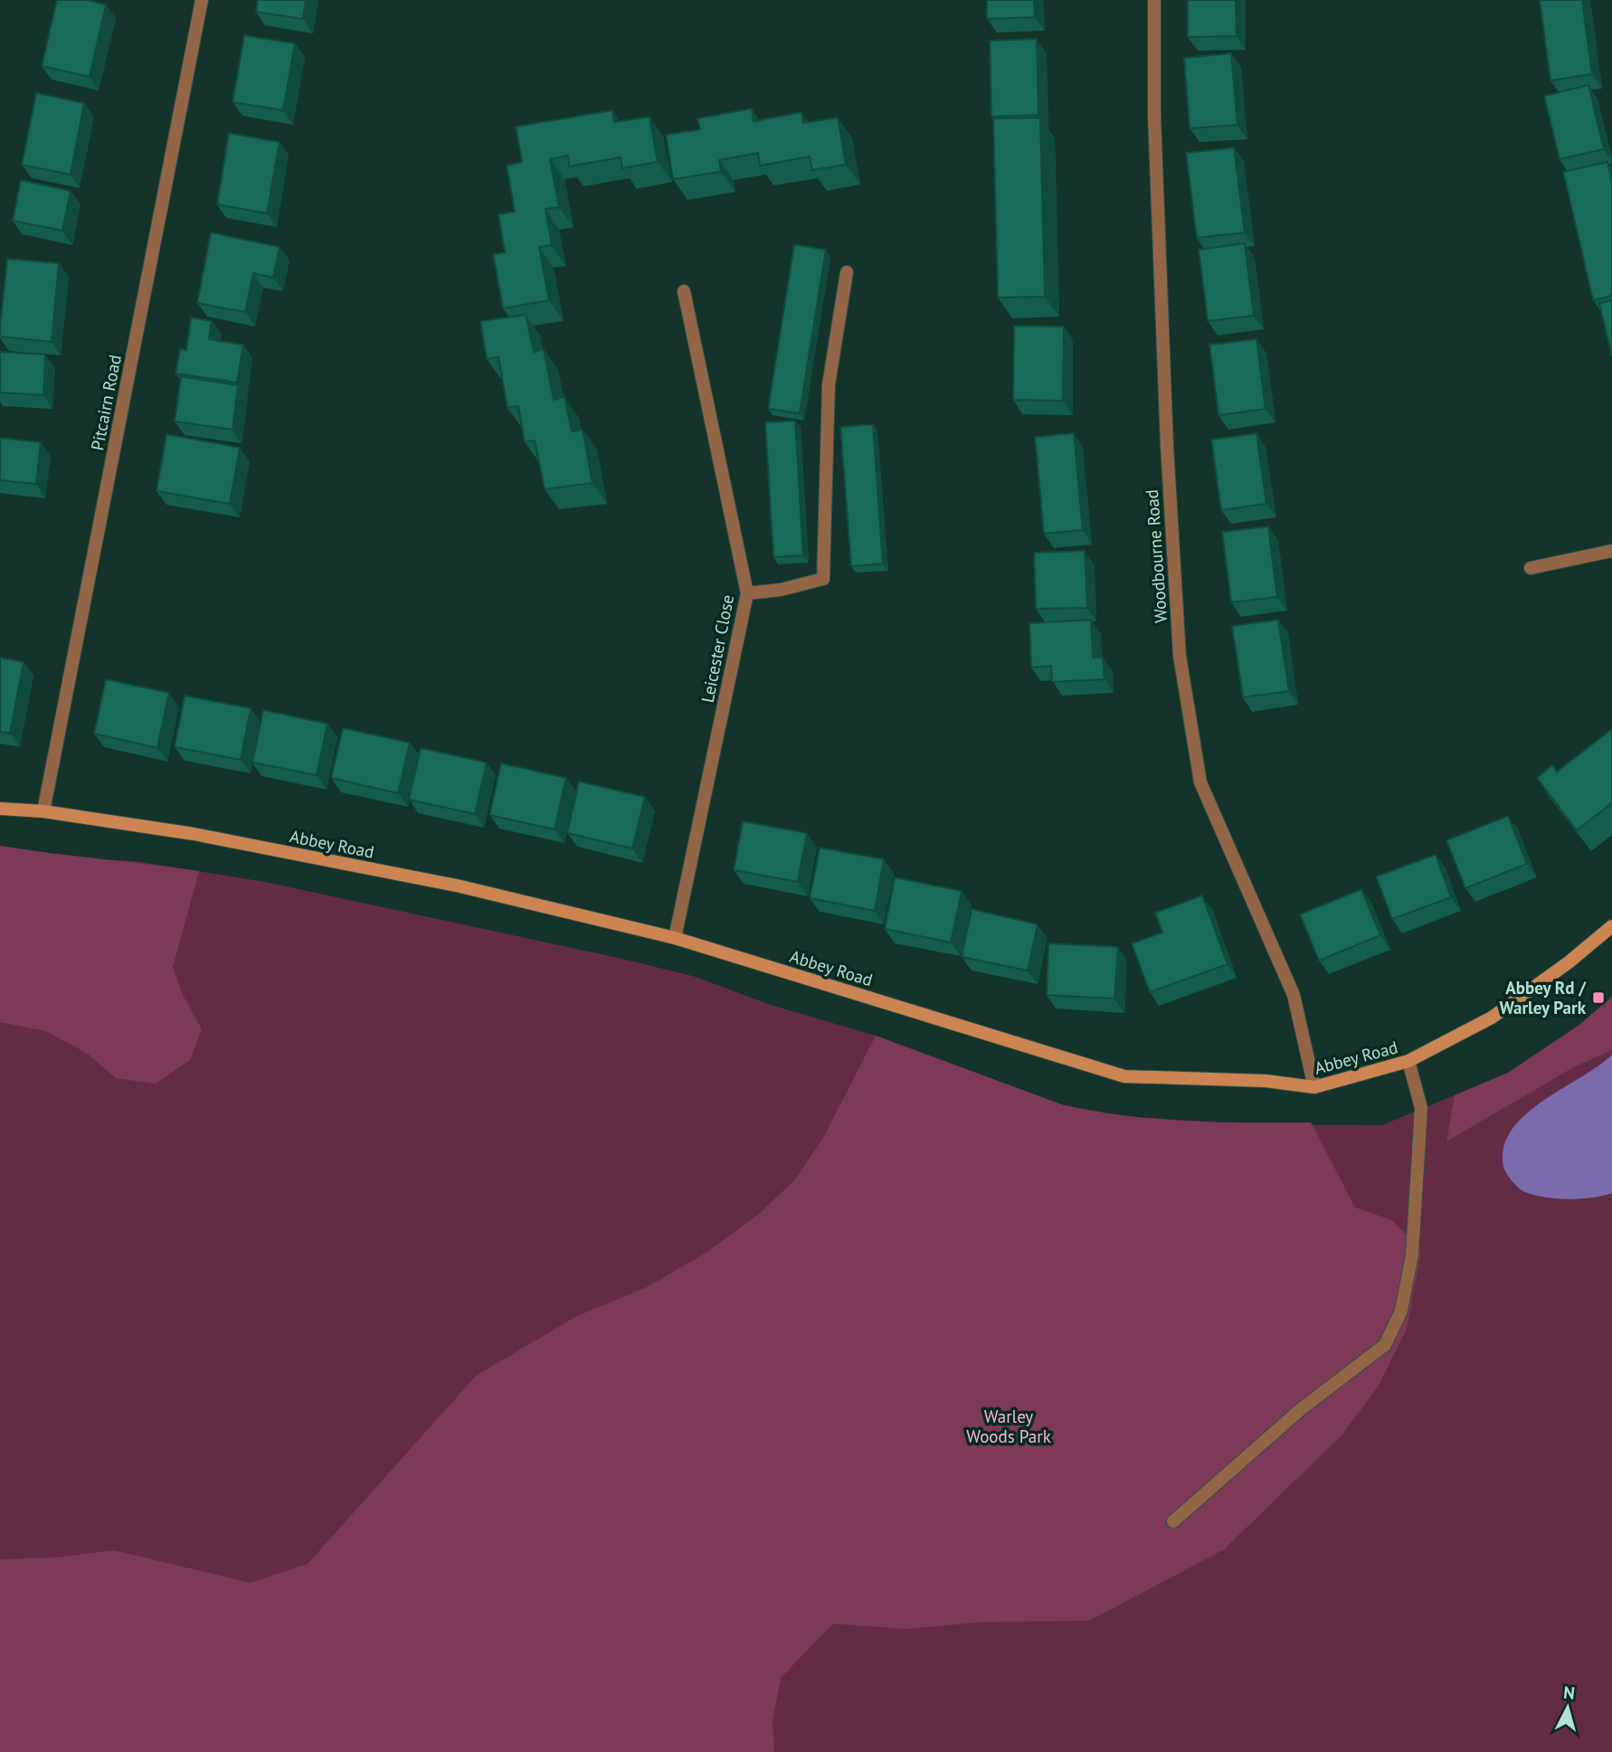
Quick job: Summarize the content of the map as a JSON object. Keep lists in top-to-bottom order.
{
  "streets": {
    "street": [
      "Pitcairn Road",
      "Woodbourne Road",
      "Leicester Close",
      "Abbey Road"
    ]
  },
  "crossings": [
    ["Pitcairn Road", "Abbey Road"],
    ["Woodbourne Road", "Abbey Road"],
    ["Leicester Close", "Abbey Road"]
  ],
  "parks": ["Warley Woods Park"],
  "places": {
    "transit": ["Abbey Rd / Warley Park"]
  },
  "north": "top"
}
